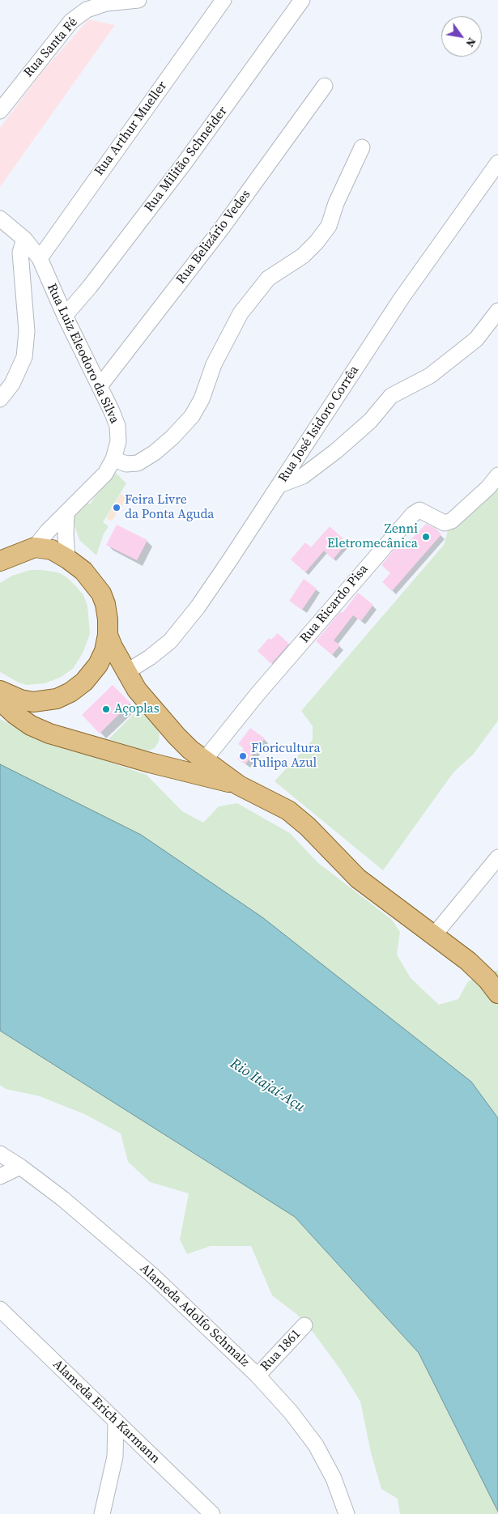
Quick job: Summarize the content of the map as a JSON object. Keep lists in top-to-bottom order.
{
  "streets": {
    "street": [
      "Rua Santa Fé",
      "Rua Arthur Mueller",
      "Rua Militão Schneider",
      "Rua Belizário Vedes",
      "Rua Luiz Eleodoro da Silva",
      "Rua José Isidoro Corrêa",
      "Rua Ricardo Pisa",
      "Alameda Adolfo Schmalz",
      "Rua 1861",
      "Alameda Erich Karmann"
    ]
  },
  "crossings": [
    ["Rua Arthur Mueller", "Rua Luiz Eleodoro da Silva"],
    ["Rua Militão Schneider", "Rua Luiz Eleodoro da Silva"],
    ["Rua Belizário Vedes", "Rua Luiz Eleodoro da Silva"],
    ["Alameda Adolfo Schmalz", "Rua 1861"]
  ],
  "water": ["Rio Itajaí-Açu"],
  "places": [
    "Feira Livre da Ponta Aguda",
    "Zenni Eletromecânica",
    "Açoplas",
    "Floricultura Tulipa Azul"
  ],
  "north": "bottom right"
}
